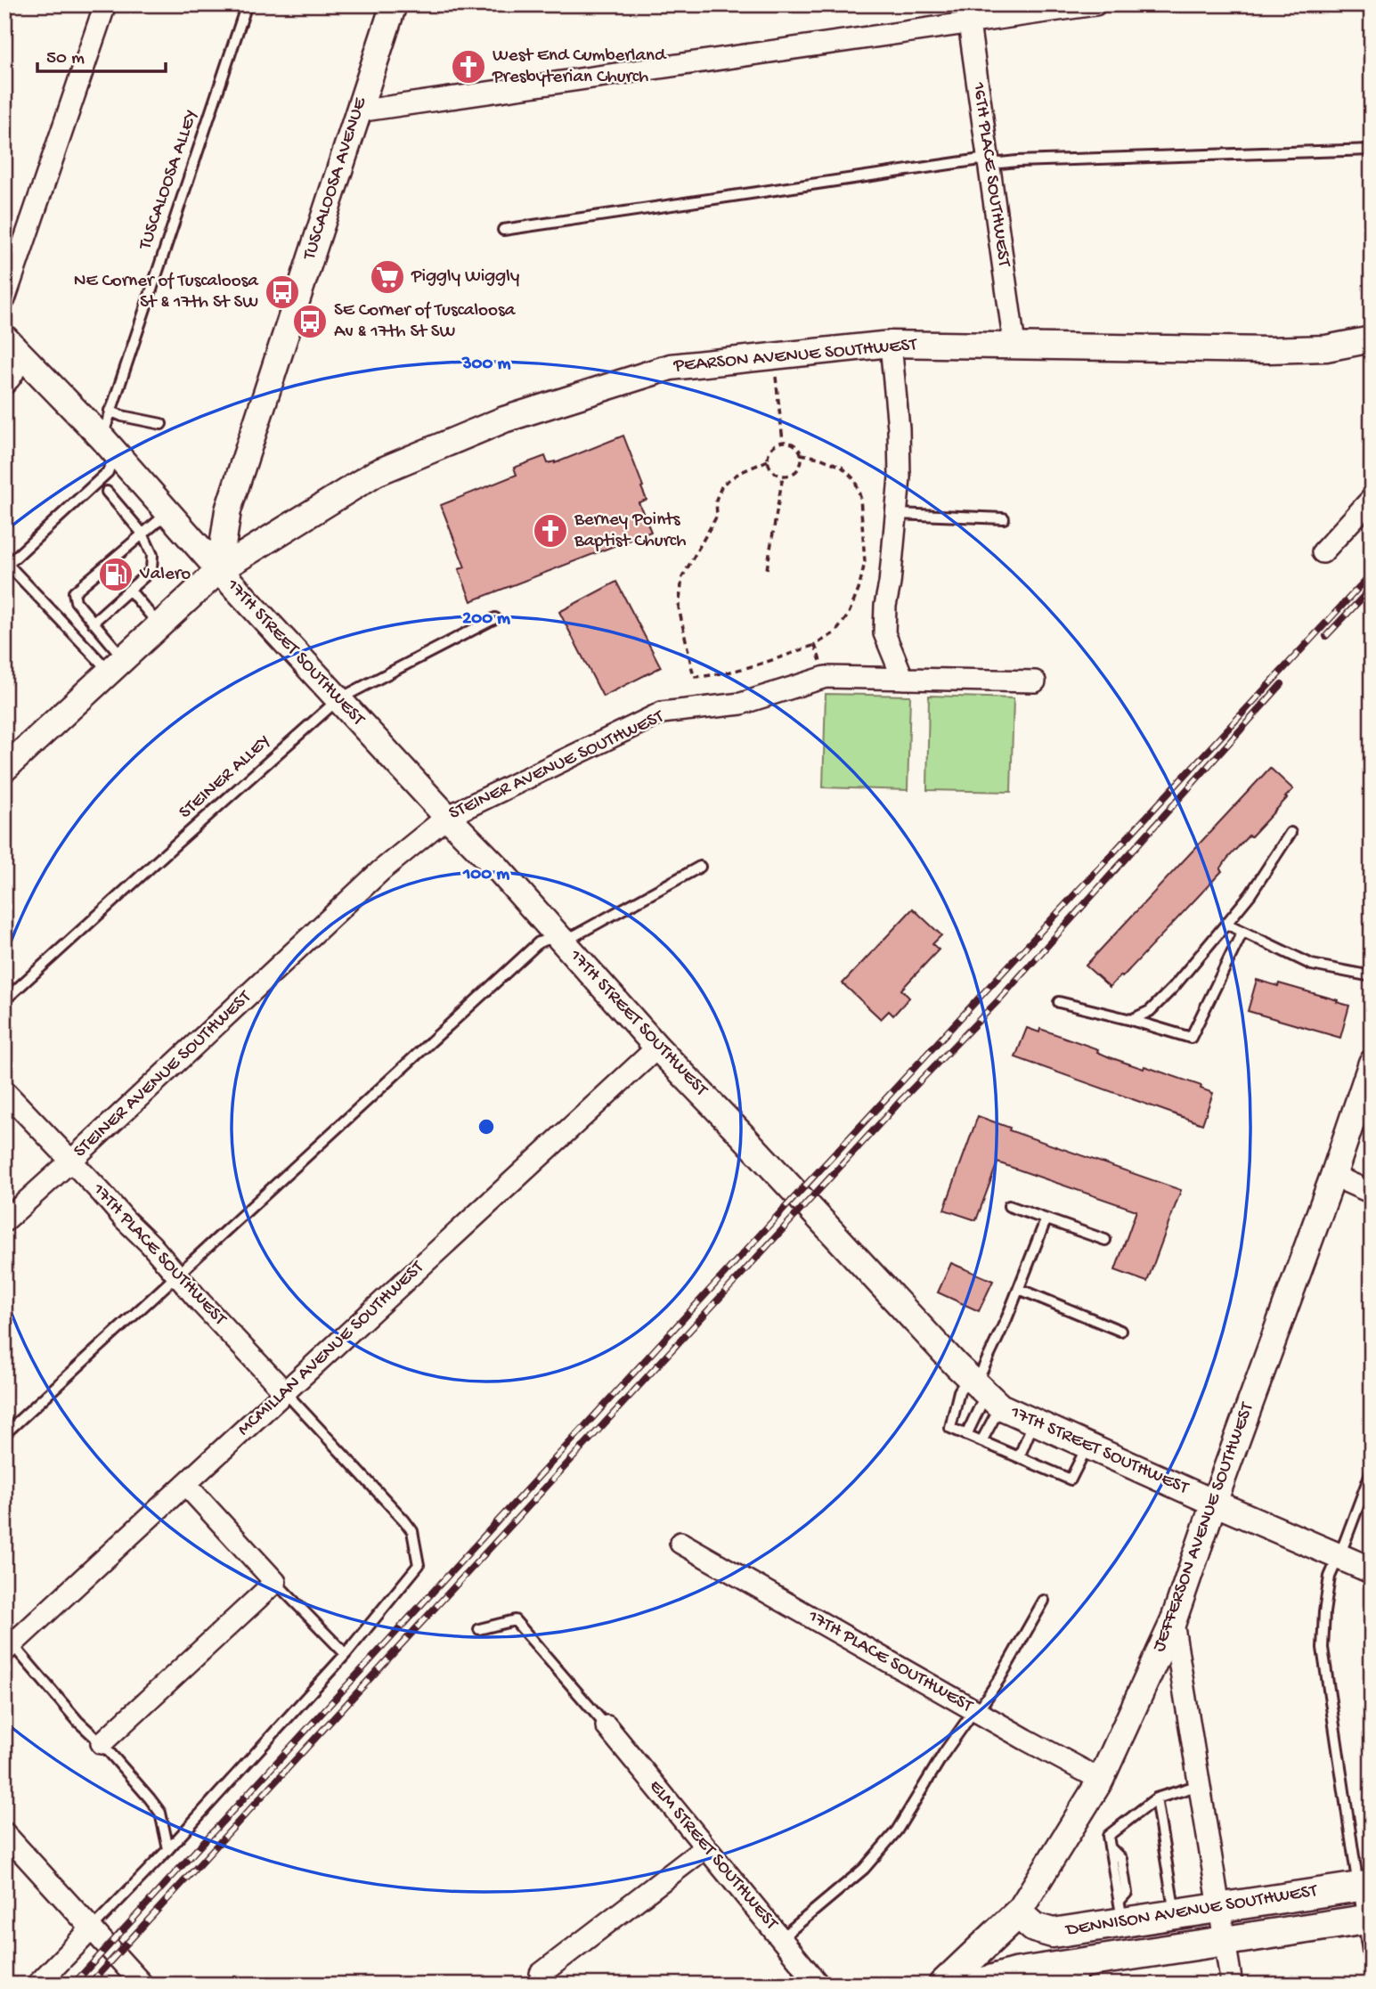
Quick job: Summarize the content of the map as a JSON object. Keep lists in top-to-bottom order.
{
  "streets": {
    "main road": ["JEFFERSON AVENUE SOUTHWEST", "DENNISON AVENUE SOUTHWEST"],
    "street": [
      "16TH PLACE SOUTHWEST",
      "TUSCALOOSA AVENUE",
      "PEARSON AVENUE SOUTHWEST",
      "17TH STREET SOUTHWEST",
      "STEINER AVENUE SOUTHWEST",
      "17TH PLACE SOUTHWEST",
      "MCMILLAN AVENUE SOUTHWEST",
      "ELM STREET SOUTHWEST"
    ],
    "lane": ["TUSCALOOSA ALLEY", "STEINER ALLEY"]
  },
  "crossings": [
    ["16TH PLACE SOUTHWEST", "PEARSON AVENUE SOUTHWEST"],
    ["TUSCALOOSA AVENUE", "PEARSON AVENUE SOUTHWEST"],
    ["TUSCALOOSA AVENUE", "17TH STREET SOUTHWEST"],
    ["TUSCALOOSA ALLEY", "17TH STREET SOUTHWEST"],
    ["PEARSON AVENUE SOUTHWEST", "17TH STREET SOUTHWEST"],
    ["17TH STREET SOUTHWEST", "STEINER AVENUE SOUTHWEST"],
    ["17TH STREET SOUTHWEST", "STEINER ALLEY"],
    ["17TH STREET SOUTHWEST", "MCMILLAN AVENUE SOUTHWEST"],
    ["17TH STREET SOUTHWEST", "JEFFERSON AVENUE SOUTHWEST"],
    ["STEINER AVENUE SOUTHWEST", "17TH PLACE SOUTHWEST"],
    ["17TH PLACE SOUTHWEST", "MCMILLAN AVENUE SOUTHWEST"],
    ["17TH PLACE SOUTHWEST", "JEFFERSON AVENUE SOUTHWEST"],
    ["JEFFERSON AVENUE SOUTHWEST", "DENNISON AVENUE SOUTHWEST"]
  ],
  "places": {
    "church": ["West End Cumberland Presbyterian Church", "Berney Points Baptist Church"],
    "supermarket": ["Piggly Wiggly"],
    "bus stop": ["NE Corner of Tuscaloosa St & 17th St SW", "SE Corner of Tuscaloosa Av & 17th St SW"],
    "fuel station": ["Valero"]
  },
  "scale_bar": "50 m",
  "rings": ["300 m", "200 m", "100 m"]
}
